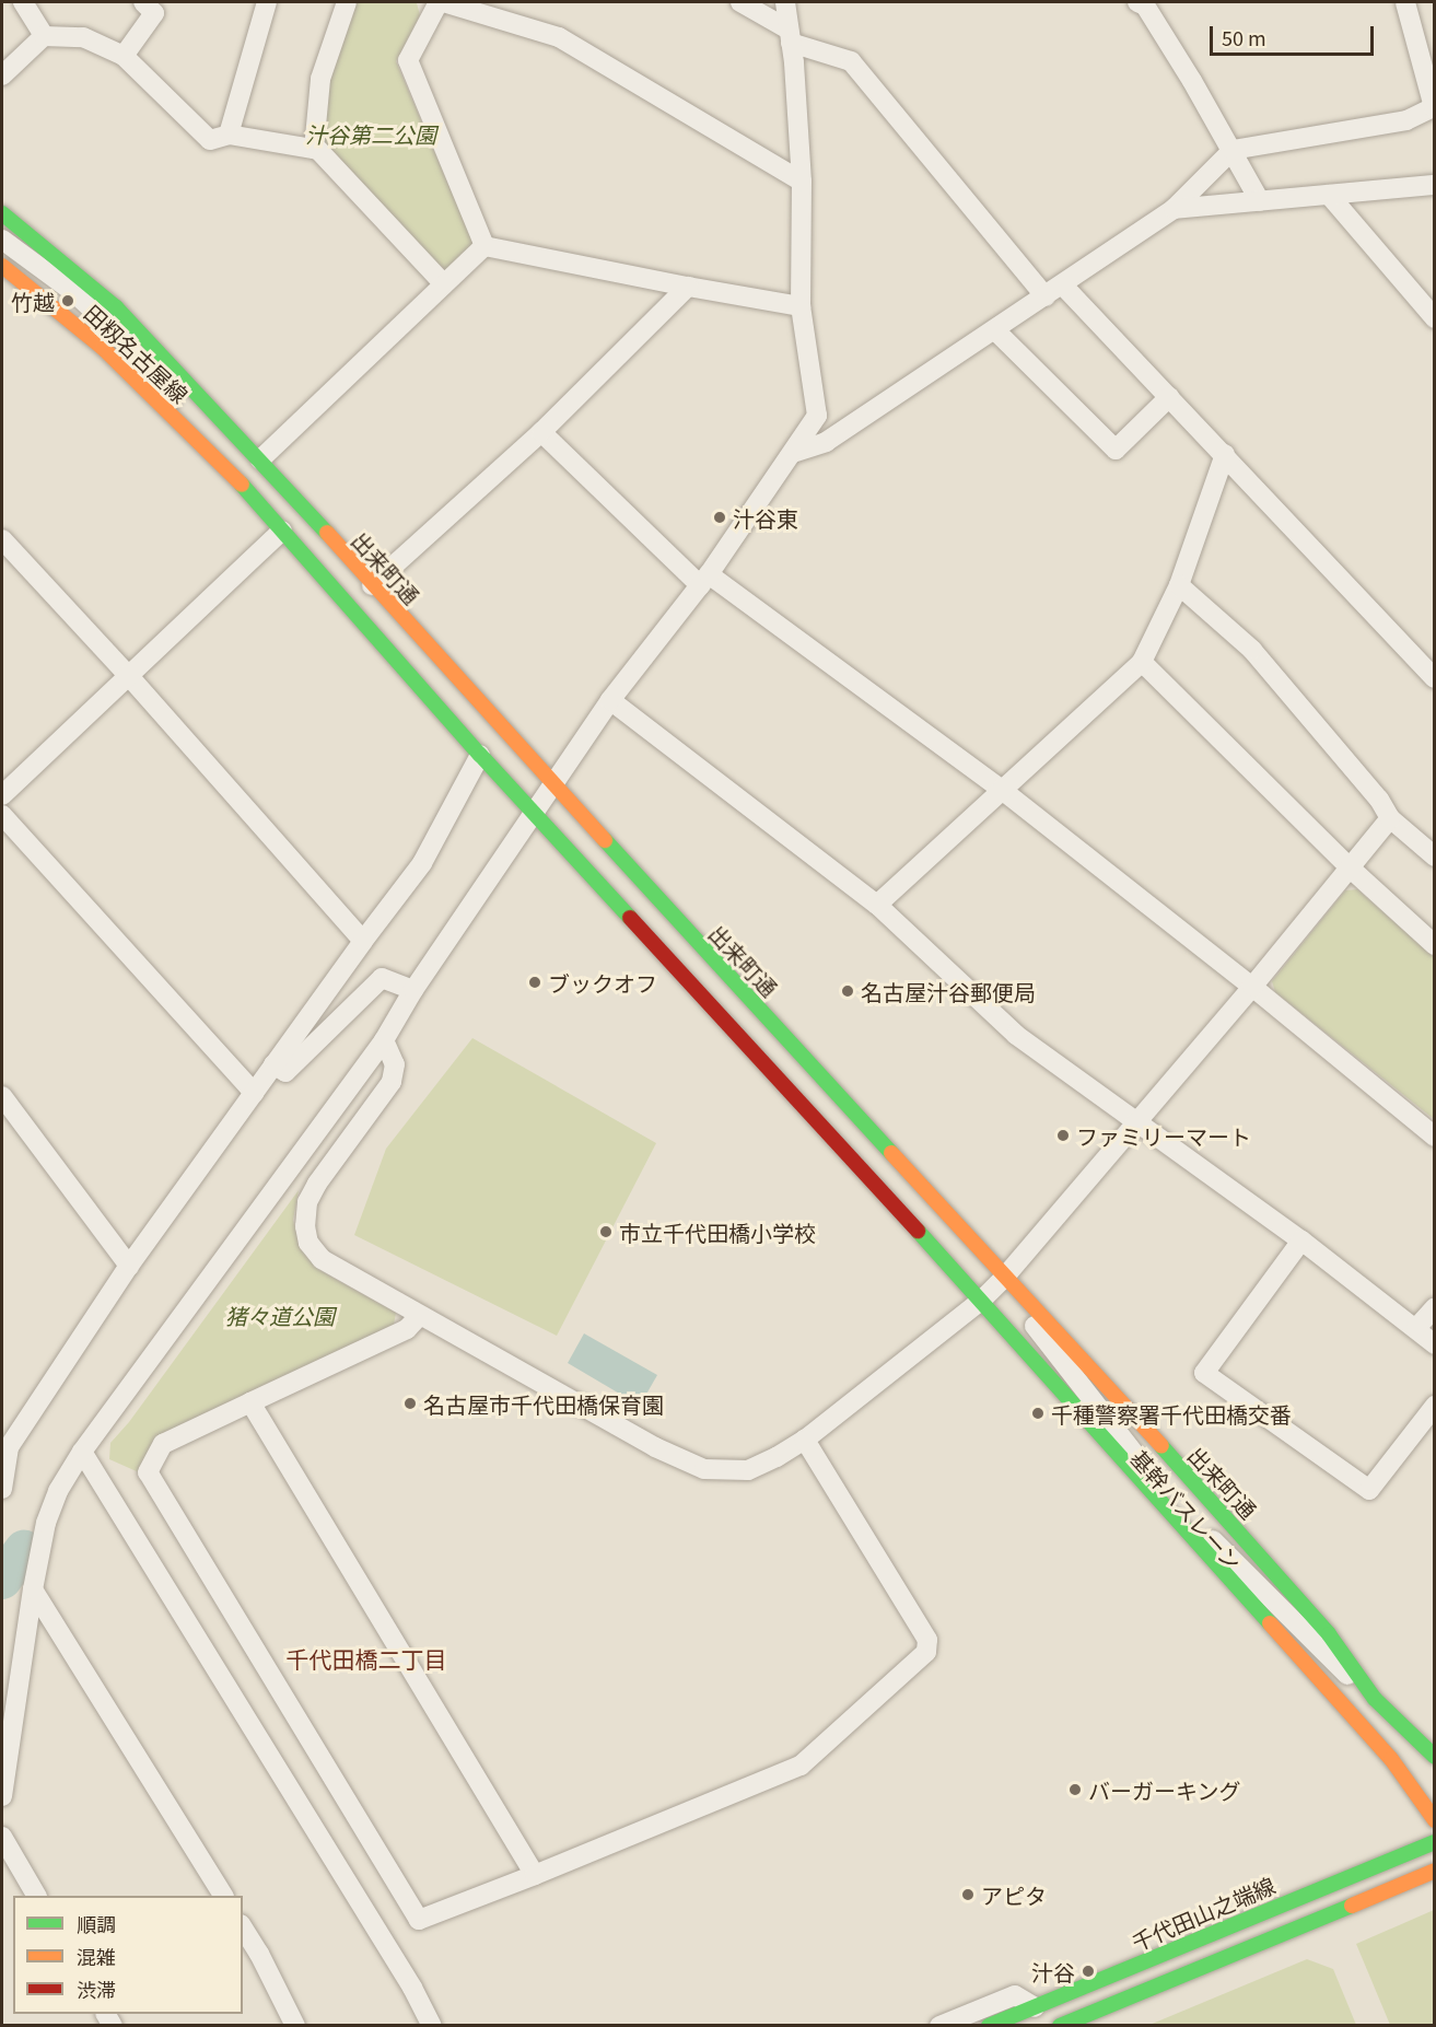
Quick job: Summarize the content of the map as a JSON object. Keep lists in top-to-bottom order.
{
  "streets": {
    "main road": ["田籾名古屋線", "出来町通", "千代田山之端線"],
    "street": ["基幹バスレーン"]
  },
  "crossings": [
    ["出来町通", "基幹バスレーン"]
  ],
  "districts": ["千代田橋二丁目"],
  "parks": ["汁谷第二公園", "猪々道公園"],
  "places": [
    "竹越",
    "汁谷東",
    "ブックオフ",
    "名古屋汁谷郵便局",
    "ファミリーマート",
    "市立千代田橋小学校",
    "名古屋市千代田橋保育園",
    "千種警察署千代田橋交番",
    "バーガーキング",
    "アピタ",
    "汁谷"
  ],
  "legend": ["順調", "混雑", "渋滞"],
  "scale_bar": "50 m"
}
